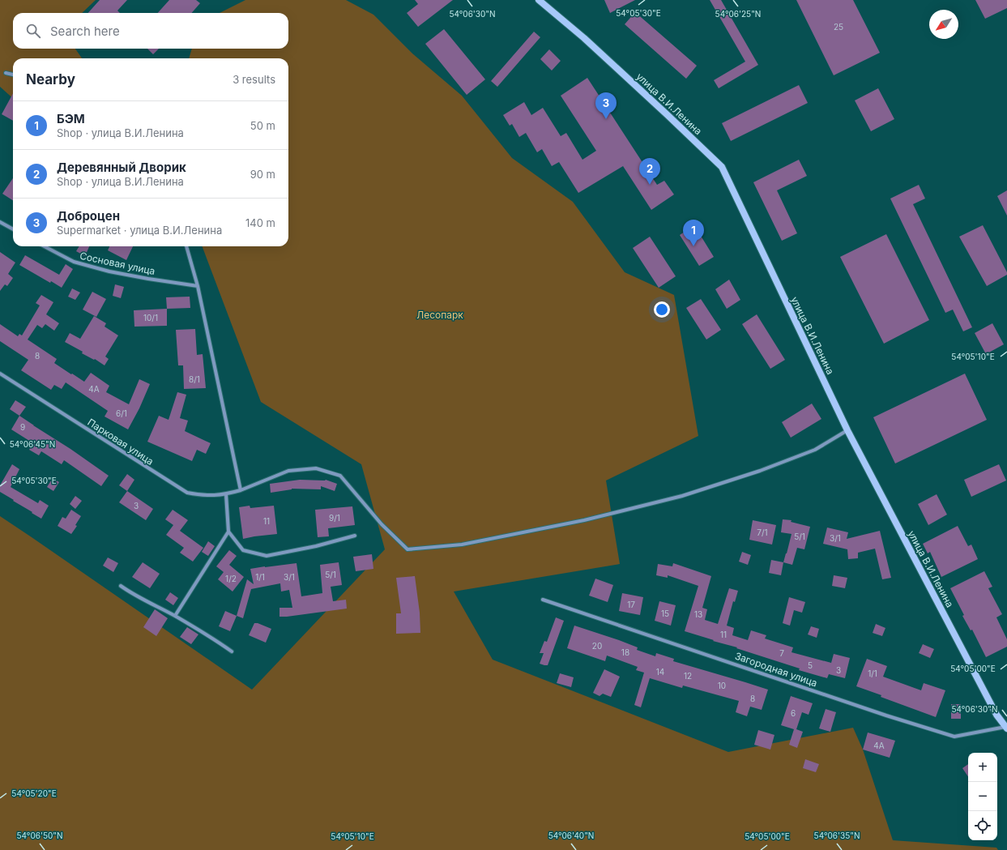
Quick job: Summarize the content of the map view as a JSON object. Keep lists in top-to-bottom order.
{
  "streets": {
    "main road": ["улица В.И.Ленина"],
    "street": ["Сосновая улица", "Парковая улица", "Загородная улица"]
  },
  "crossings": [
    ["улица В.И.Ленина", "Парковая улица"],
    ["улица В.И.Ленина", "Загородная улица"]
  ],
  "parks": ["Лесопарк"],
  "house_numbers": [
    "25",
    "10/1",
    "8",
    "8/1",
    "4А",
    "6/1",
    "9",
    "3",
    "9/1",
    "11",
    "7/1",
    "5/1",
    "3/1",
    "5/1",
    "1/1",
    "3/1",
    "1/2",
    "17",
    "15",
    "13",
    "11",
    "20",
    "18",
    "7",
    "5",
    "3",
    "14",
    "1/1",
    "12",
    "10",
    "8",
    "6",
    "4А"
  ],
  "north": "bottom left",
  "page": {
    "search": "Search here",
    "heading": ["Nearby", "3 results"],
    "pins": ["3", "2", "1"],
    "list": [
      {
        "mark": "1",
        "name": "БЭМ",
        "note": "Shop · улица В.И.Ленина",
        "value": "50 m"
      },
      {
        "mark": "2",
        "name": "Деревянный Дворик",
        "note": "Shop · улица В.И.Ленина",
        "value": "90 m"
      },
      {
        "mark": "3",
        "name": "Доброцен",
        "note": "Supermarket · улица В.И.Ленина",
        "value": "140 m"
      }
    ],
    "map_buttons": ["+", "−"]
  },
  "coordinates": [
    "54°05'30\"E",
    "54°06'30\"N",
    "54°06'25\"N",
    "54°05'10\"E",
    "54°06'45\"N",
    "54°05'00\"E",
    "54°05'20\"E",
    "54°06'50\"N",
    "54°06'40\"N",
    "54°06'35\"N"
  ]
}
